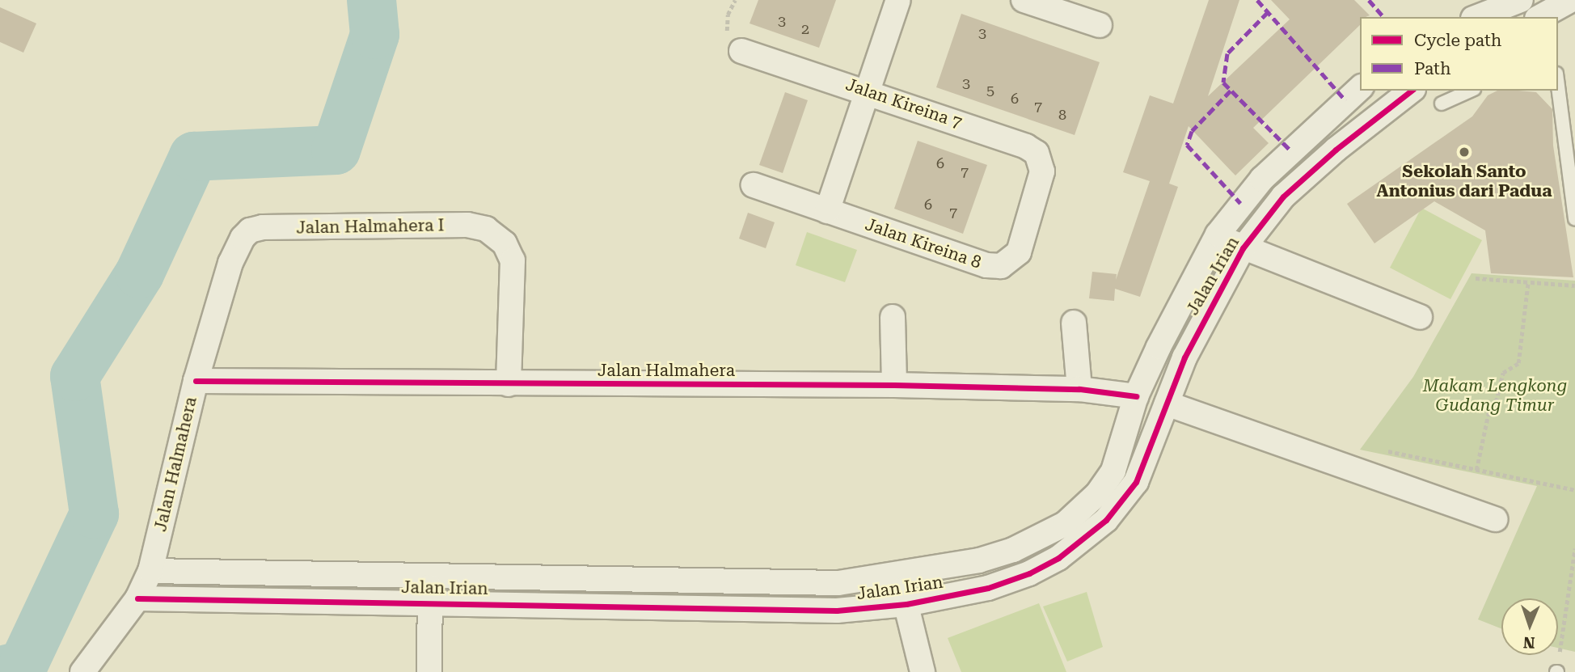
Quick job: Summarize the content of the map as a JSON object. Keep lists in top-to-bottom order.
{
  "streets": {
    "street": [
      "Jalan Kireina 7",
      "Jalan Halmahera I",
      "Jalan Kireina 8",
      "Jalan Irian",
      "Jalan Halmahera"
    ]
  },
  "crossings": [
    ["Jalan Kireina 7", "Jalan Kireina 8"],
    ["Jalan Halmahera I", "Jalan Halmahera"],
    ["Jalan Irian", "Jalan Halmahera"]
  ],
  "parks": ["Makam Lengkong Gudang Timur"],
  "places": ["Sekolah Santo Antonius dari Padua"],
  "house_numbers": [
    "3",
    "2",
    "3",
    "3",
    "5",
    "6",
    "7",
    "8",
    "6",
    "7",
    "6",
    "7"
  ],
  "legend": ["Cycle path", "Path"],
  "north": "bottom"
}
